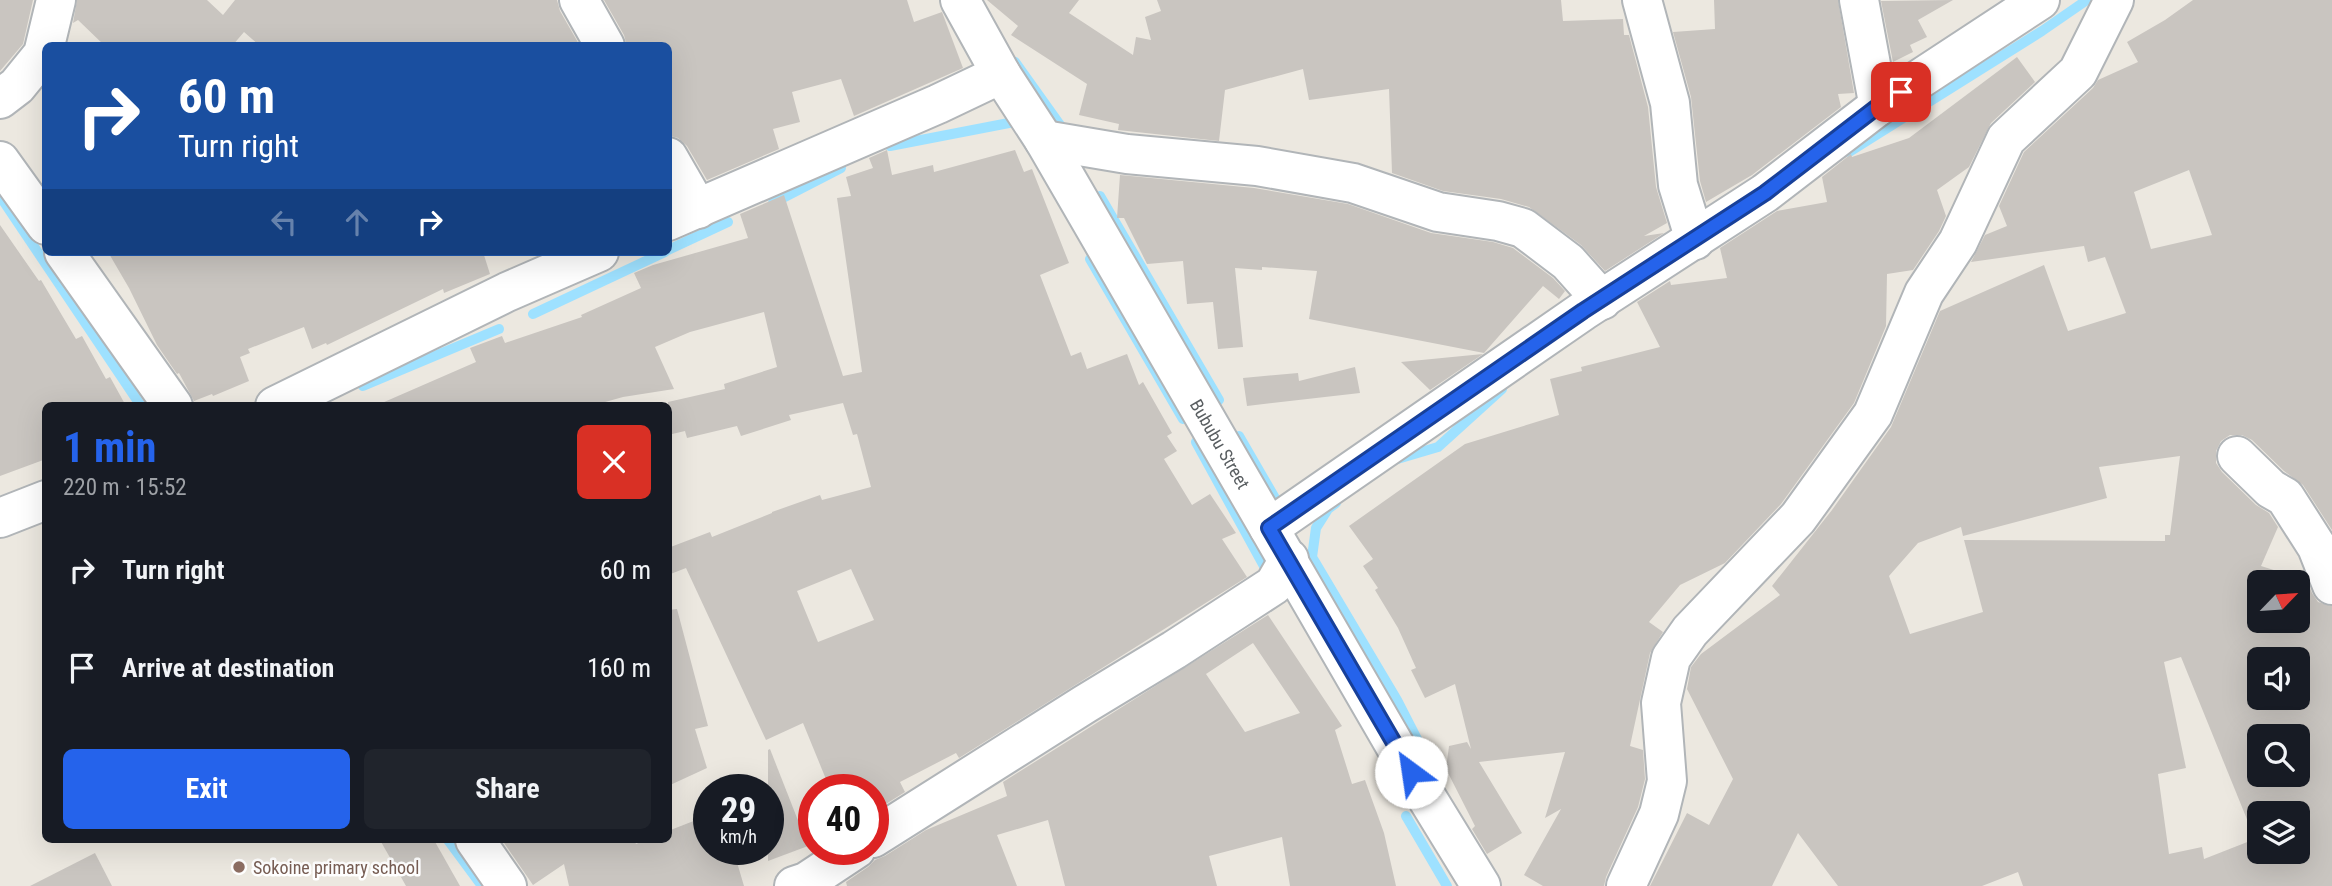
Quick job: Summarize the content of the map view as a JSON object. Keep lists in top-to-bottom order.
{
  "streets": {
    "street": ["Bububu Street"]
  },
  "places": ["Sokoine primary school"],
  "north": "top right",
  "page": {
    "turn": ["60 m", "Turn right"],
    "heading": ["1 min", "220 m · 15:52"],
    "list": [
      {
        "name": "Turn right",
        "value": "60 m"
      },
      {
        "name": "Arrive at destination",
        "value": "160 m"
      }
    ],
    "buttons": ["Exit", "Share"],
    "speed": "29 km/h",
    "limit": "40"
  }
}
